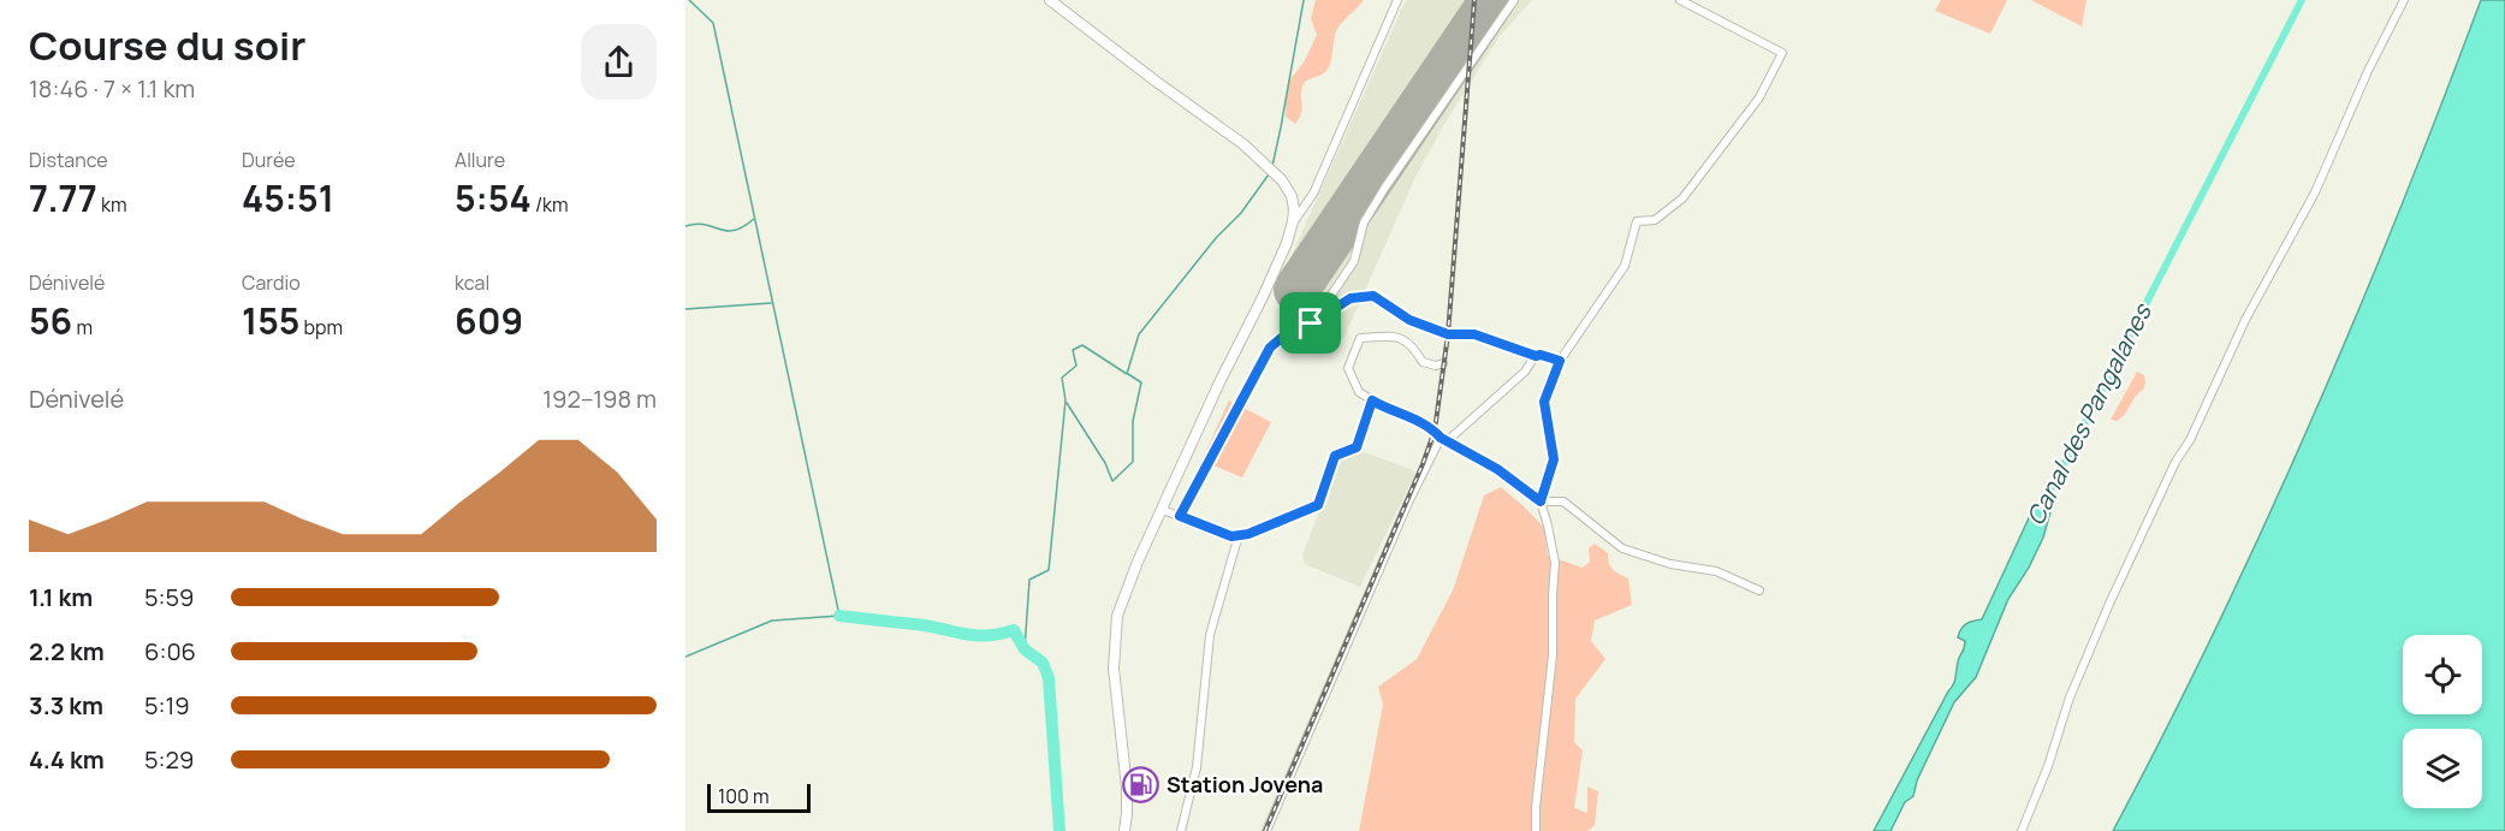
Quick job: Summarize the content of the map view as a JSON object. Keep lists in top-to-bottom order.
{
  "water": ["Canal des Pangalanes"],
  "places": {
    "fuel station": ["Station Jovena"]
  },
  "scale_bar": "100 m",
  "page": {
    "heading": ["Course du soir", "18:46 · 7 × 1.1 km"],
    "stats": [
      ["Distance", "7.77 km"],
      ["Durée", "45:51"],
      ["Allure", "5:54 /km"],
      ["Dénivelé", "56 m"],
      ["Cardio", "155 bpm"],
      ["kcal", "609"]
    ],
    "chart": ["Dénivelé", "192–198 m"],
    "list": [
      {
        "name": "1.1 km",
        "note": "5:59"
      },
      {
        "name": "2.2 km",
        "note": "6:06"
      },
      {
        "name": "3.3 km",
        "note": "5:19"
      },
      {
        "name": "4.4 km",
        "note": "5:29"
      }
    ],
    "scale": "100 m"
  }
}
